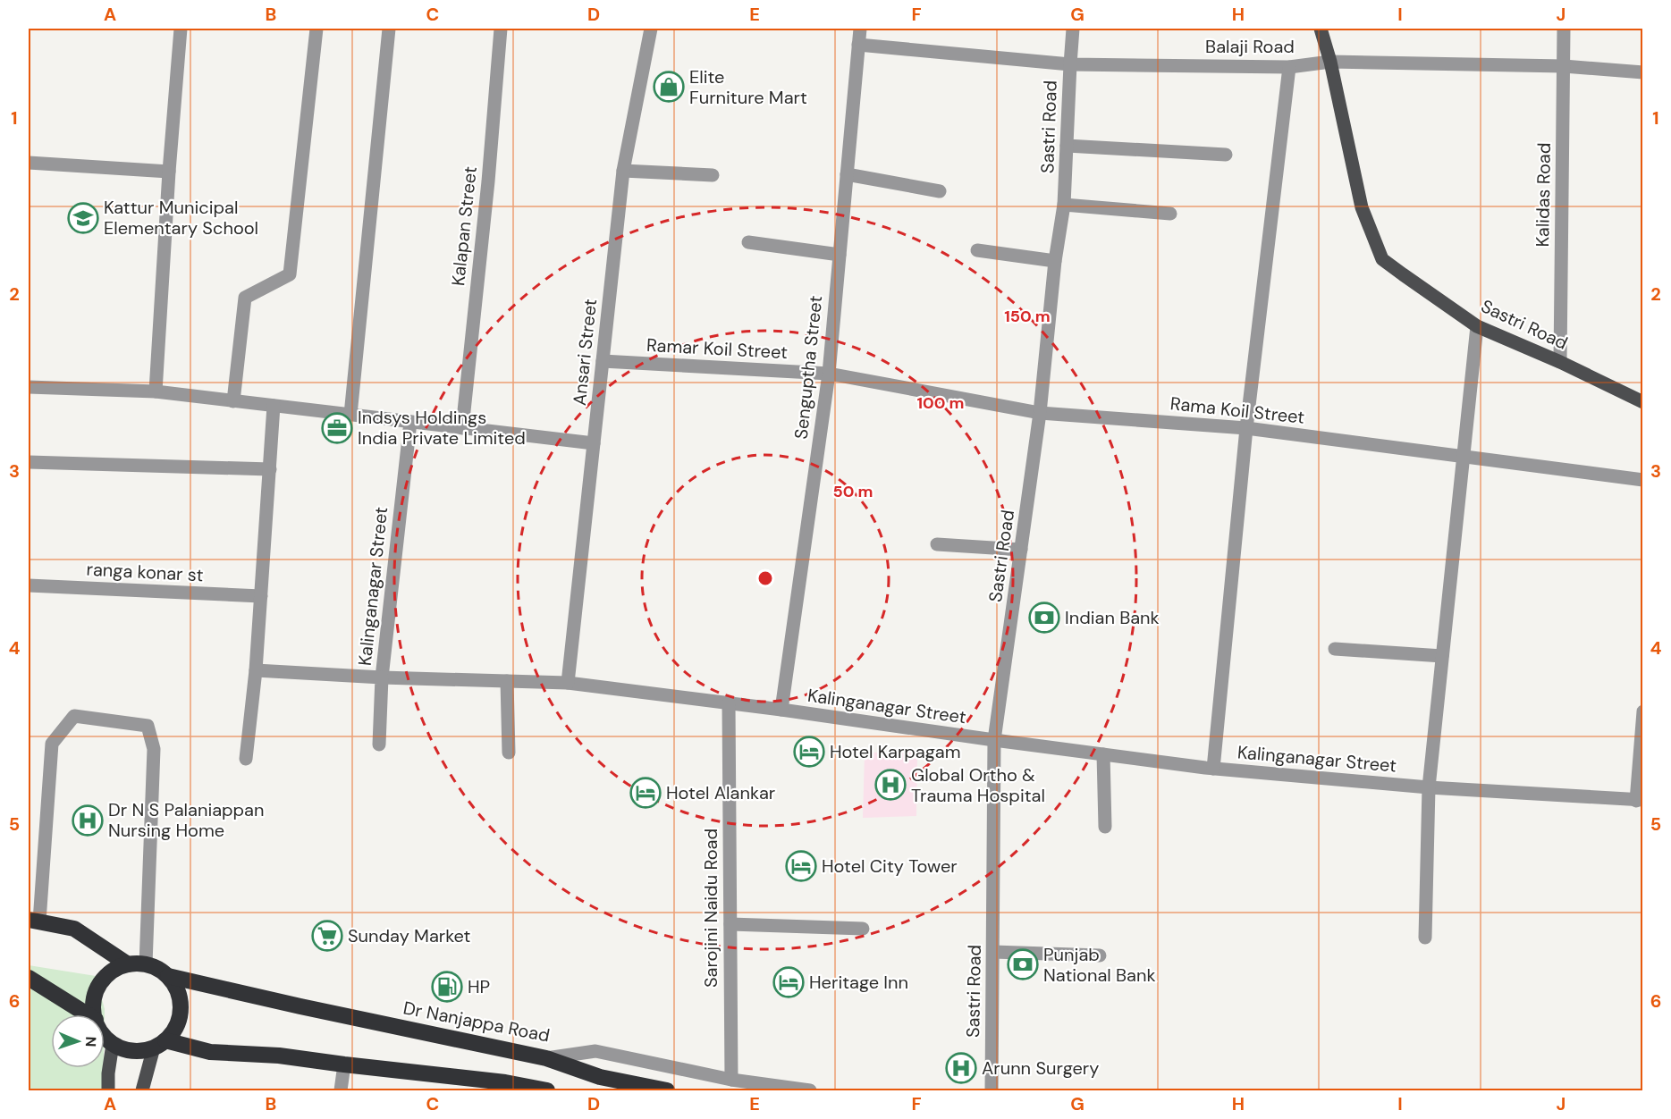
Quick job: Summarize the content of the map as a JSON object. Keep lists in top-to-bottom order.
{
  "streets": {
    "highway": ["Dr Nanjappa Road"],
    "main road": ["Sastri Road"],
    "street": [
      "Balaji Road",
      "Kalidas Road",
      "Kalapan Street",
      "Ramar Koil Street",
      "Ansari Street",
      "Senguptha Street",
      "Rama Koil Street",
      "ranga konar st",
      "Kalinganagar Street",
      "Sarojini Naidu Road"
    ]
  },
  "crossings": [
    ["Balaji Road", "Sastri Road"],
    ["Balaji Road", "Kalidas Road"],
    ["Balaji Road", "Senguptha Street"],
    ["Sastri Road", "Kalidas Road"],
    ["Sastri Road", "Rama Koil Street"],
    ["Sastri Road", "Kalinganagar Street"],
    ["Ramar Koil Street", "Ansari Street"],
    ["Ramar Koil Street", "Senguptha Street"],
    ["Ramar Koil Street", "Rama Koil Street"],
    ["Ansari Street", "Kalinganagar Street"],
    ["Senguptha Street", "Rama Koil Street"],
    ["Senguptha Street", "Kalinganagar Street"],
    ["Kalinganagar Street", "Sarojini Naidu Road"],
    ["Sarojini Naidu Road", "Dr Nanjappa Road"]
  ],
  "places": {
    "shop": ["Elite Furniture Mart"],
    "school or university": ["Kattur Municipal Elementary School"],
    "office": ["Indsys Holdings India Private Limited"],
    "bank": ["Indian Bank", "Punjab National Bank"],
    "hotel": [
      "Hotel Karpagam",
      "Hotel Alankar",
      "Hotel City Tower",
      "Heritage Inn"
    ],
    "hospital": ["Global Ortho & Trauma Hospital", "Dr N S Palaniappan Nursing Home", "Arunn Surgery"],
    "supermarket": ["Sunday Market"],
    "fuel station": ["HP"]
  },
  "north": "right",
  "grid": {
    "columns": [
      "A",
      "B",
      "C",
      "D",
      "E",
      "F",
      "G",
      "H",
      "I",
      "J"
    ],
    "rows": [
      "1",
      "2",
      "3",
      "4",
      "5",
      "6"
    ]
  },
  "rings": ["150 m", "100 m", "50 m"]
}
